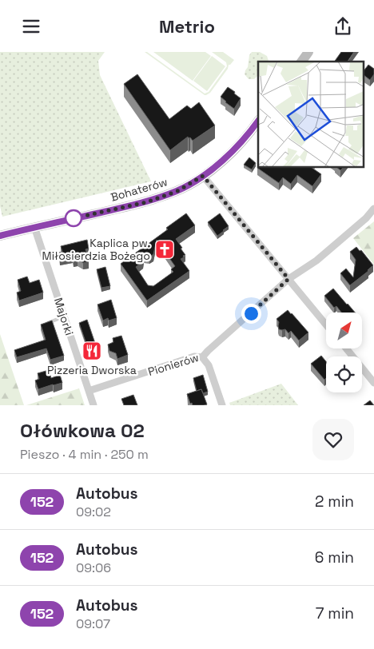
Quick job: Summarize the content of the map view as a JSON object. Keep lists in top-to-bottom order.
{
  "streets": {
    "street": ["Bohaterów", "Majorki", "Pionierów"]
  },
  "crossings": [
    ["Bohaterów", "Majorki"],
    ["Majorki", "Pionierów"]
  ],
  "places": {
    "church": ["Kaplica pw. Miłosierdzia Bożego"],
    "restaurant": ["Pizzeria Dworska"]
  },
  "lines": ["bus line 152"],
  "north": "top right",
  "page": {
    "header": "Metrio",
    "heading": ["Ołówkowa 02", "Pieszo · 4 min · 250 m"],
    "list": [
      {
        "mark": "152",
        "name": "Autobus",
        "note": "09:02",
        "value": "2 min"
      },
      {
        "mark": "152",
        "name": "Autobus",
        "note": "09:06",
        "value": "6 min"
      },
      {
        "mark": "152",
        "name": "Autobus",
        "note": "09:07",
        "value": "7 min"
      }
    ]
  }
}
